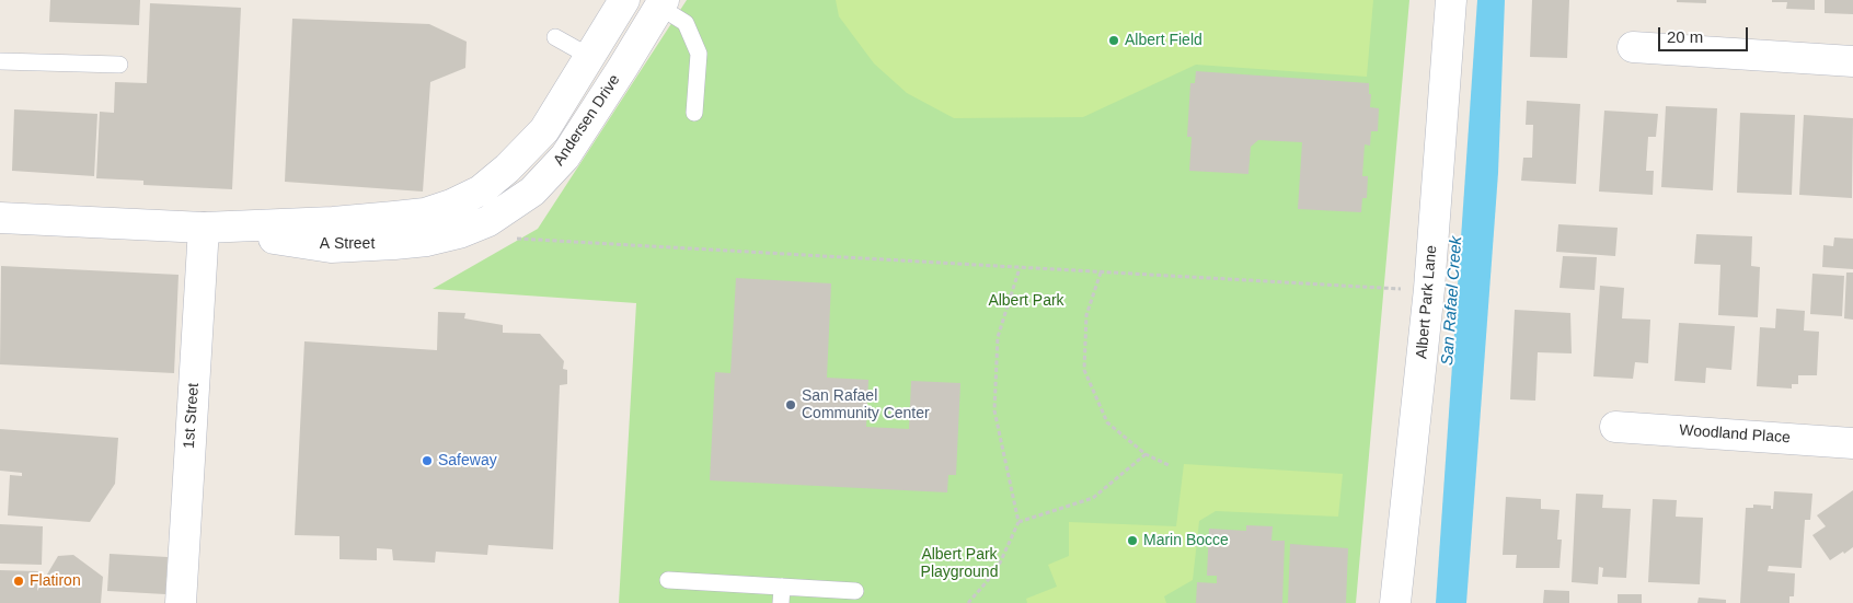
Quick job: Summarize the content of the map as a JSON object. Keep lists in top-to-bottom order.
{
  "streets": {
    "street": [
      "Andersen Drive",
      "A Street",
      "Albert Park Lane",
      "1st Street",
      "Woodland Place"
    ]
  },
  "crossings": [
    ["Andersen Drive", "A Street"],
    ["A Street", "1st Street"]
  ],
  "water": ["San Rafael Creek"],
  "parks": ["Albert Park", "Albert Park Playground"],
  "places": [
    "Albert Field",
    "San Rafael Community Center",
    "Safeway",
    "Marin Bocce",
    "Flatiron"
  ],
  "scale_bar": "20 m"
}
